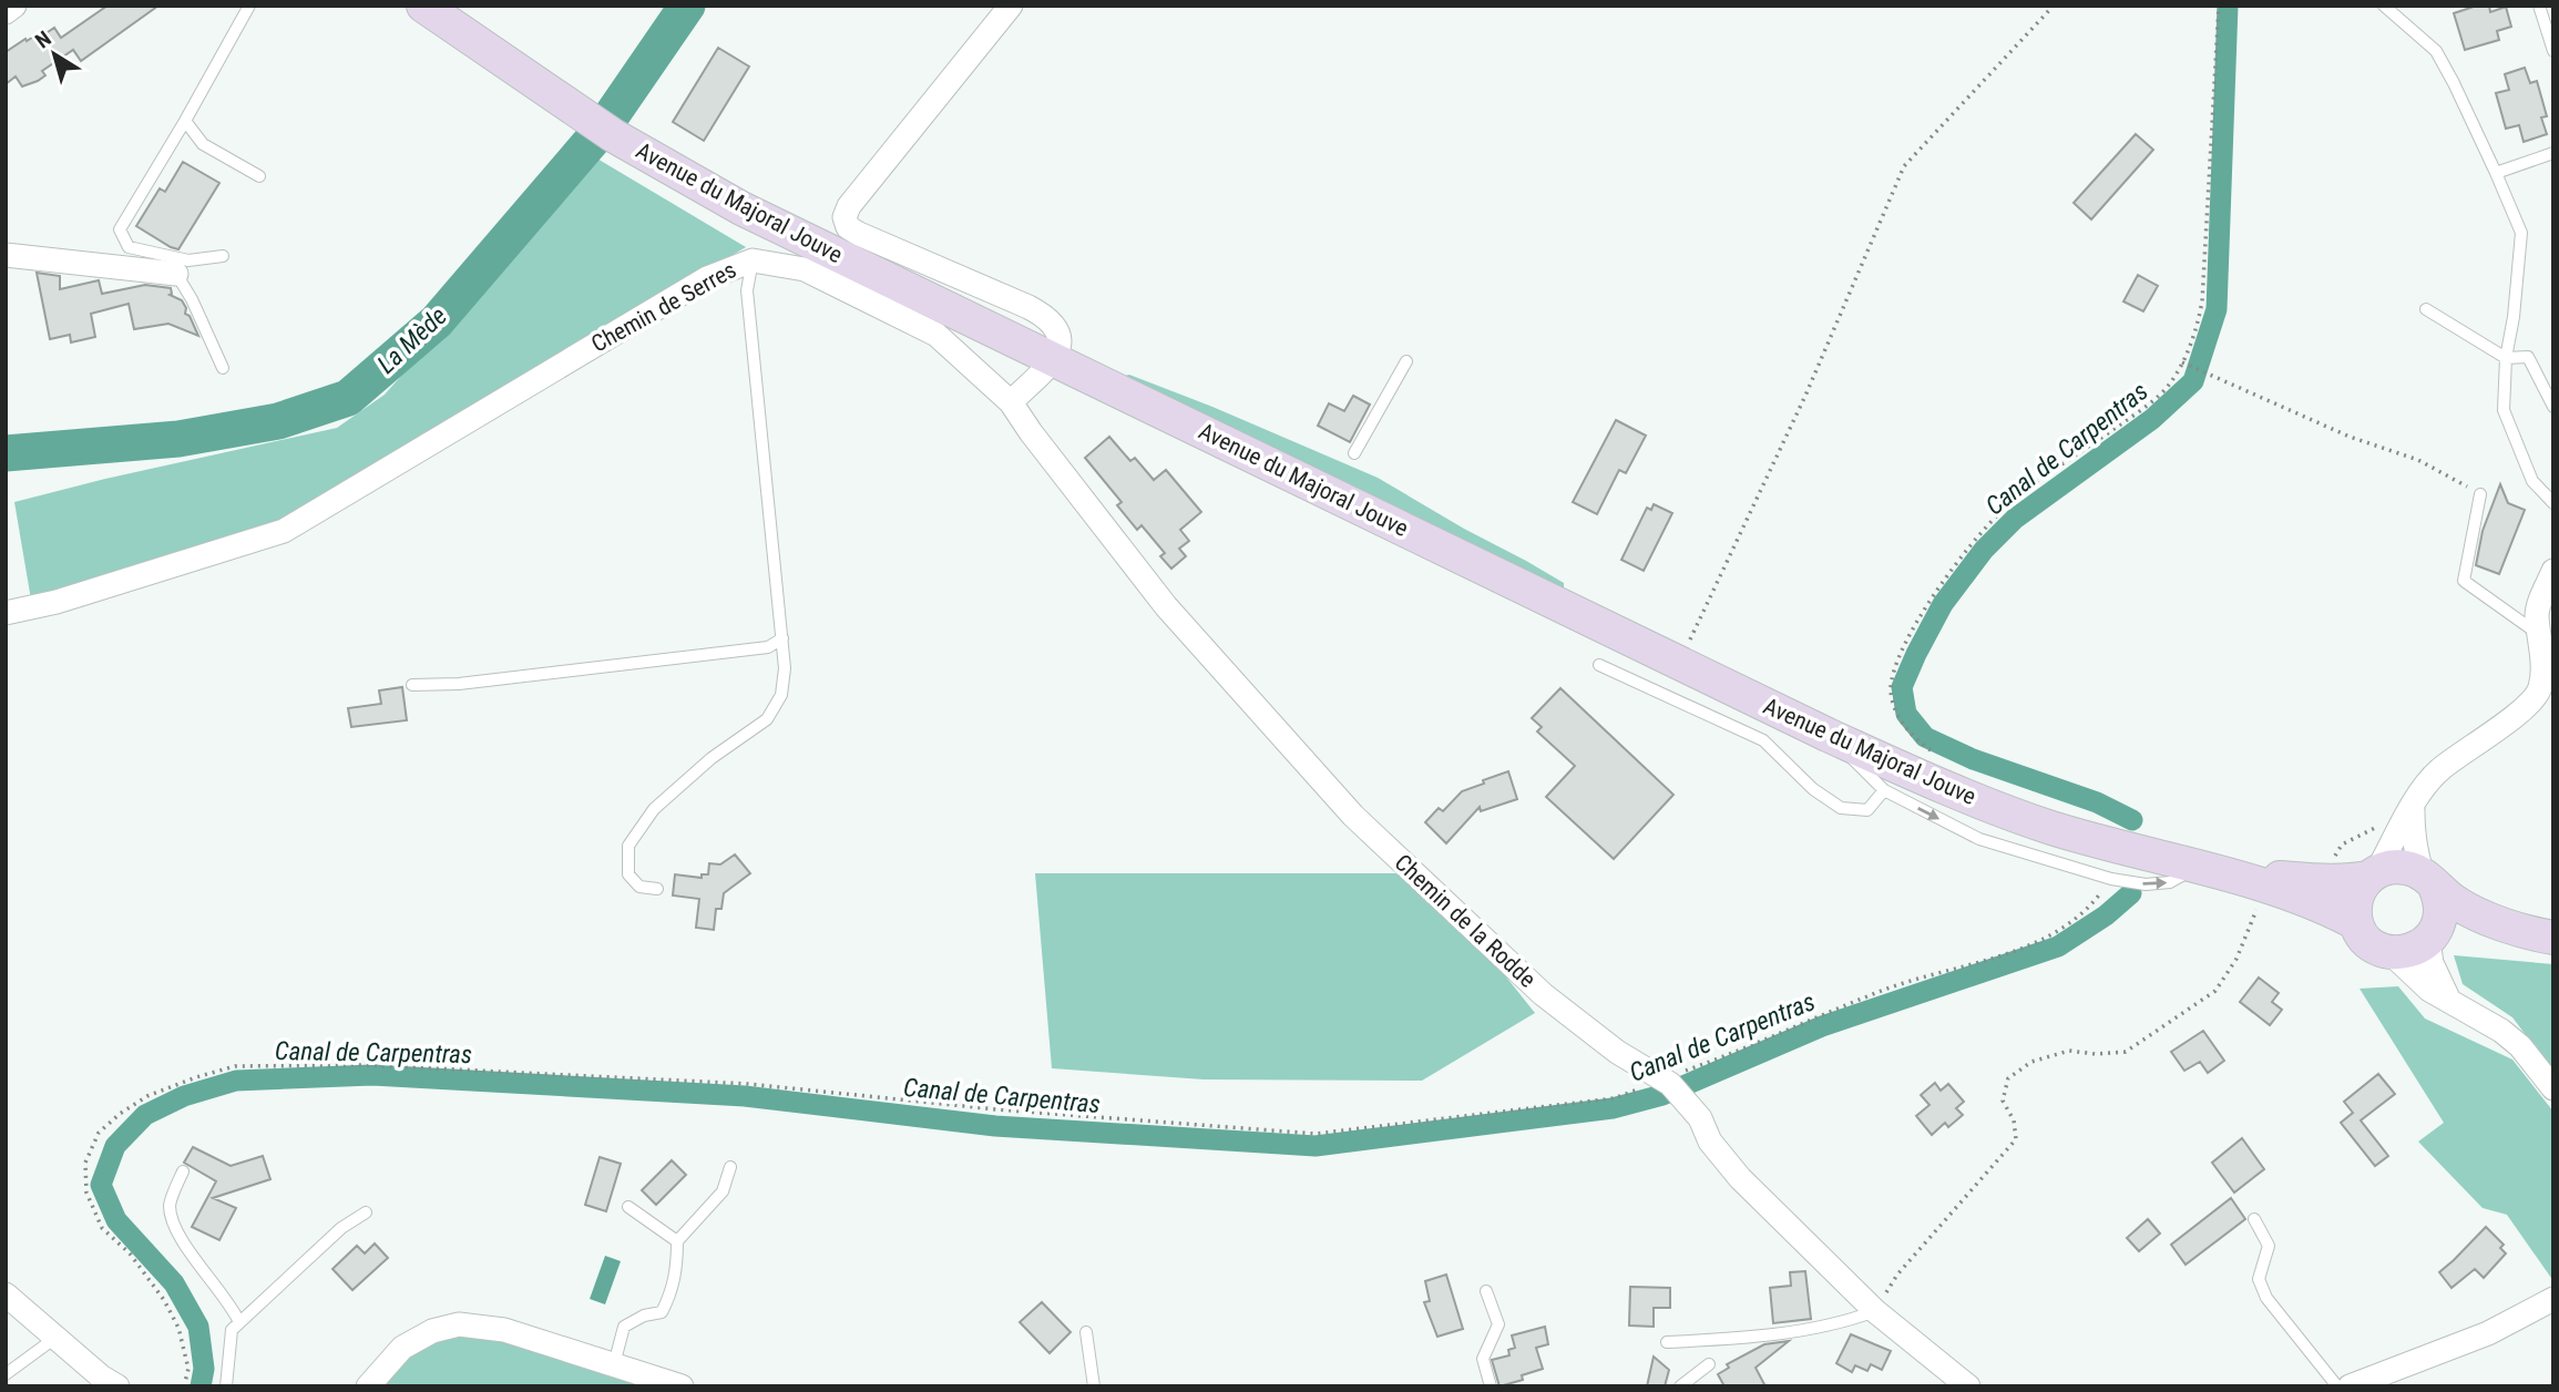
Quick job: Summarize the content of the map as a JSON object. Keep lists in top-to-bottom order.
{
  "streets": {
    "main road": ["Avenue du Majoral Jouve"],
    "street": ["Chemin de Serres", "Chemin de la Rodde"]
  },
  "crossings": [
    ["Chemin de Serres", "Chemin de la Rodde"]
  ],
  "water": ["La Mède", "Canal de Carpentras"],
  "north": "top left"
}
